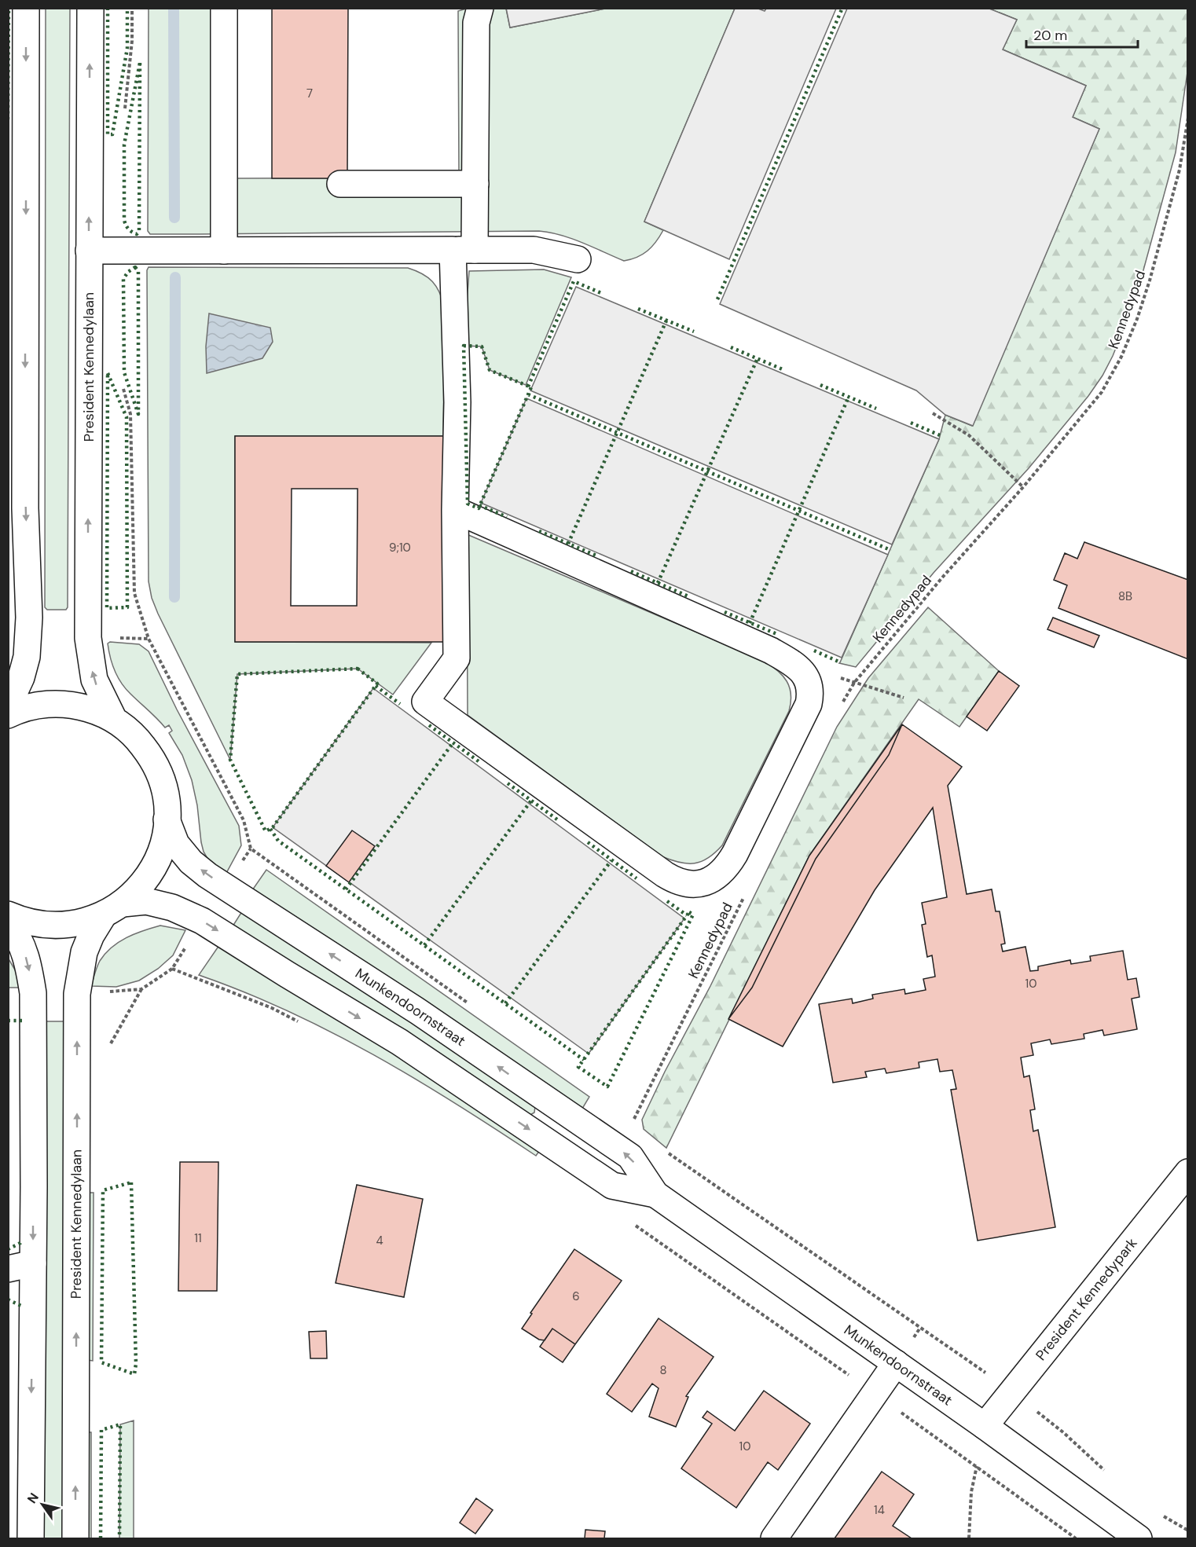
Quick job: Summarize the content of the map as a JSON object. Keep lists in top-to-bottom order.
{
  "streets": {
    "street": ["President Kennedylaan", "Munkendoornstraat", "President Kennedypark"],
    "path": ["Kennedypad"]
  },
  "crossings": [
    ["President Kennedylaan", "Munkendoornstraat"],
    ["Munkendoornstraat", "President Kennedypark"]
  ],
  "house_numbers": [
    "7",
    "9;10",
    "8B",
    "10",
    "11",
    "4",
    "6",
    "8",
    "10",
    "14"
  ],
  "scale_bar": "20 m",
  "north": "top left"
}
